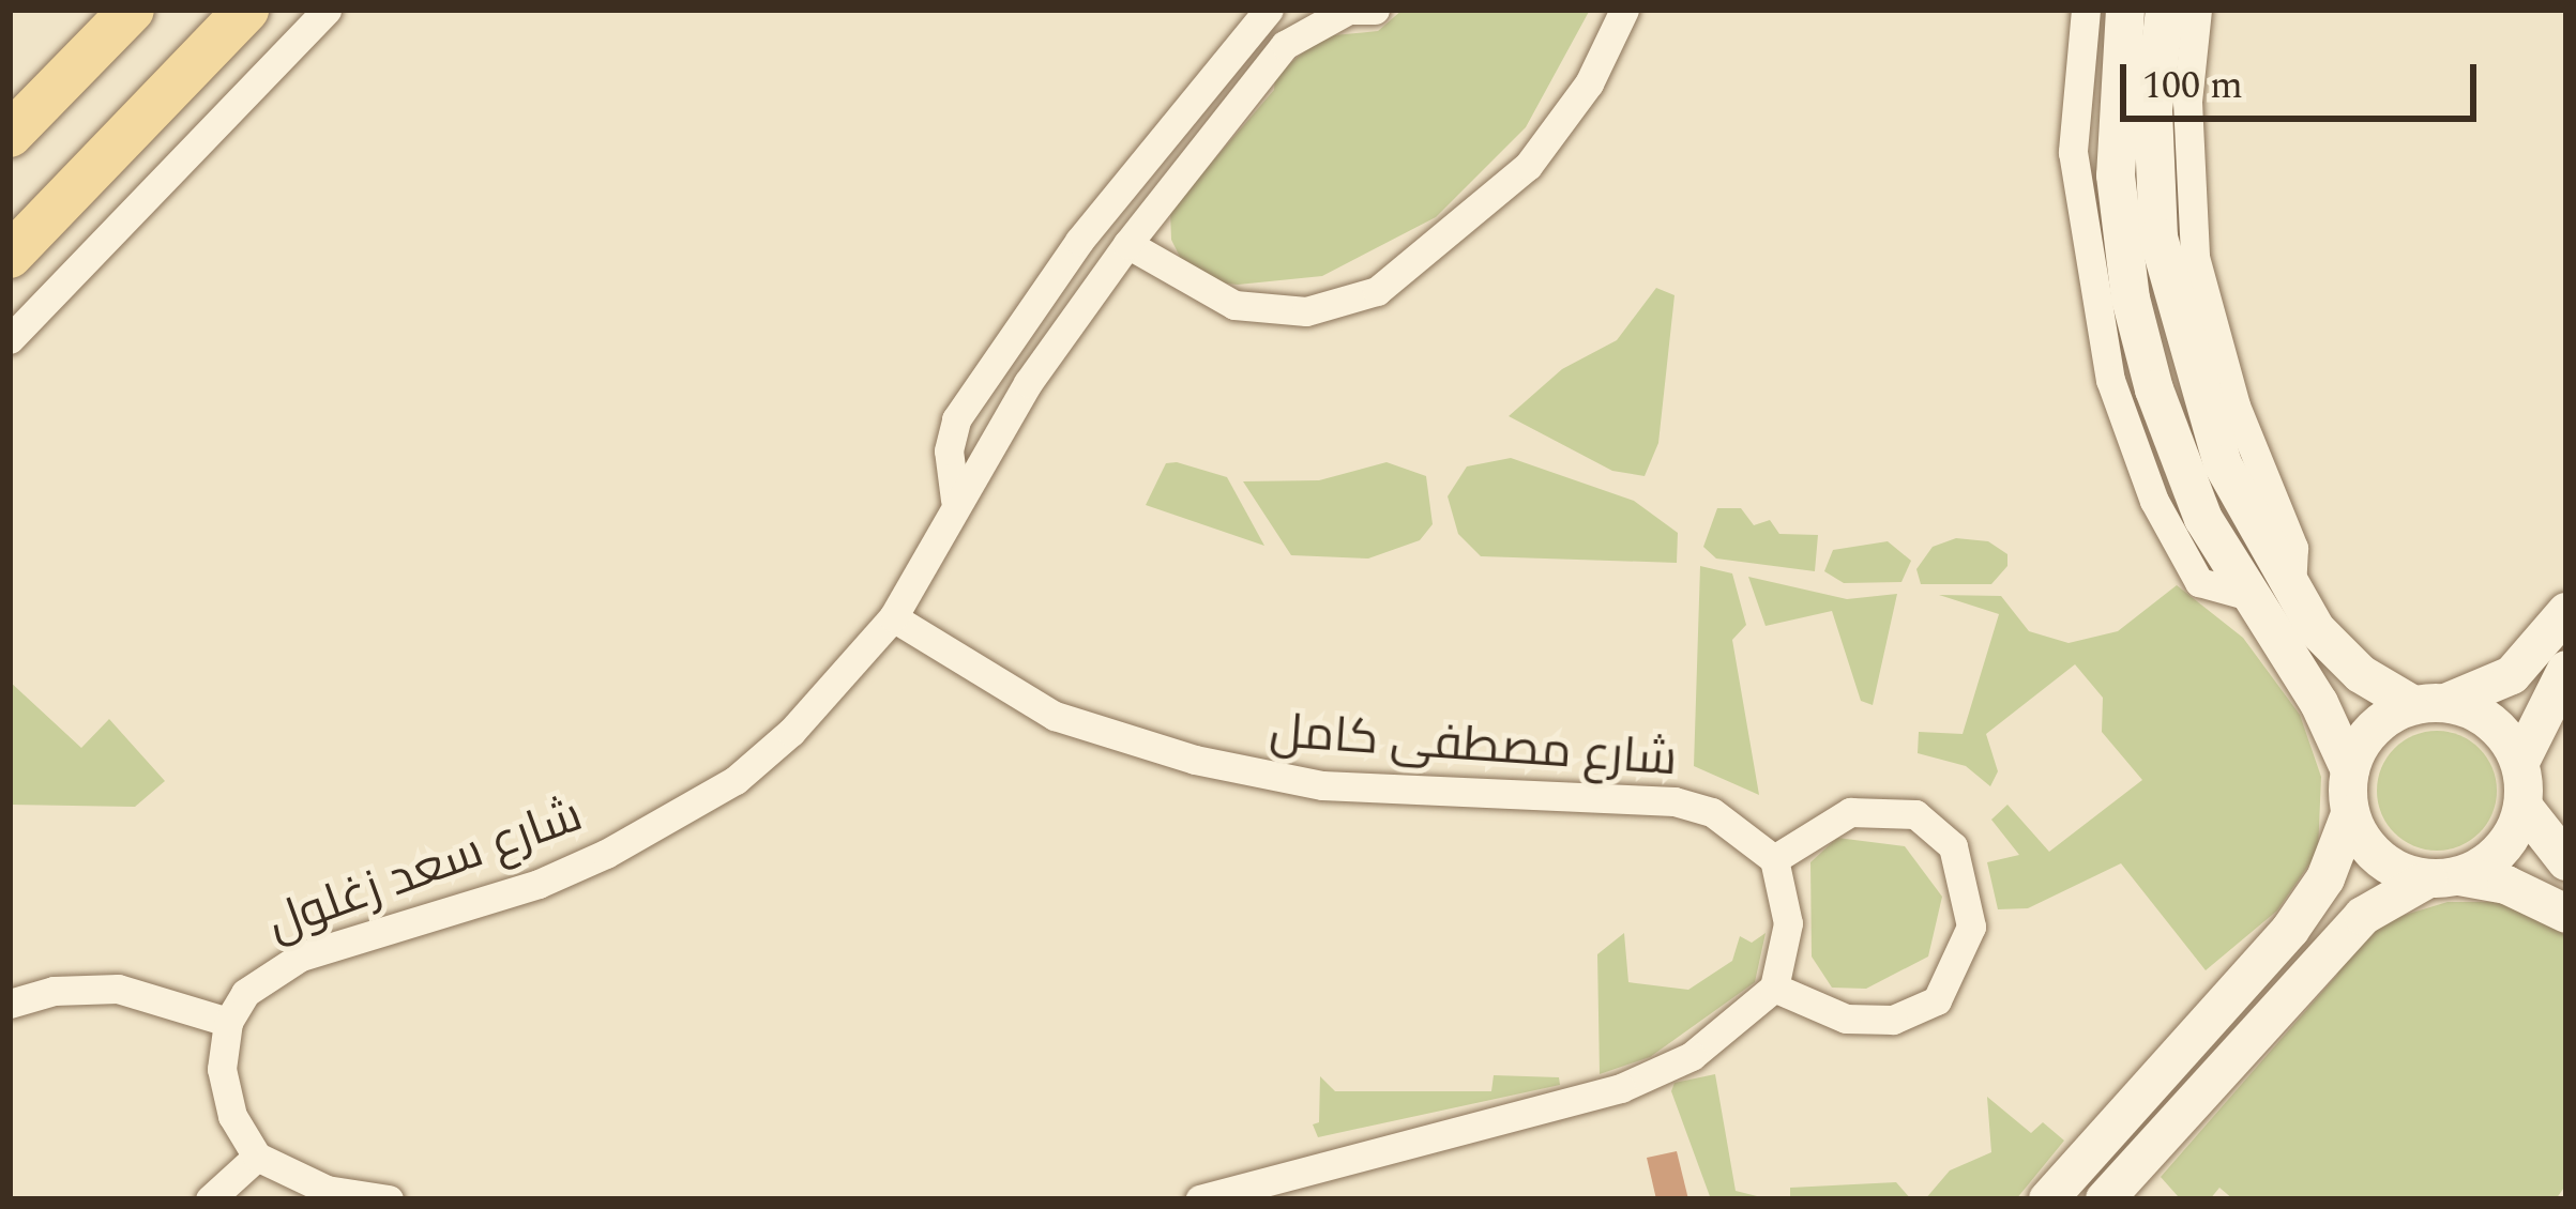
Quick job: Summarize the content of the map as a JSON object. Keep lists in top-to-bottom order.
{
  "streets": {
    "street": ["شارع مصطفى كامل", "شارع سعد زغلول"]
  },
  "crossings": [
    ["شارع مصطفى كامل", "شارع سعد زغلول"]
  ],
  "scale_bar": "100 m"
}
